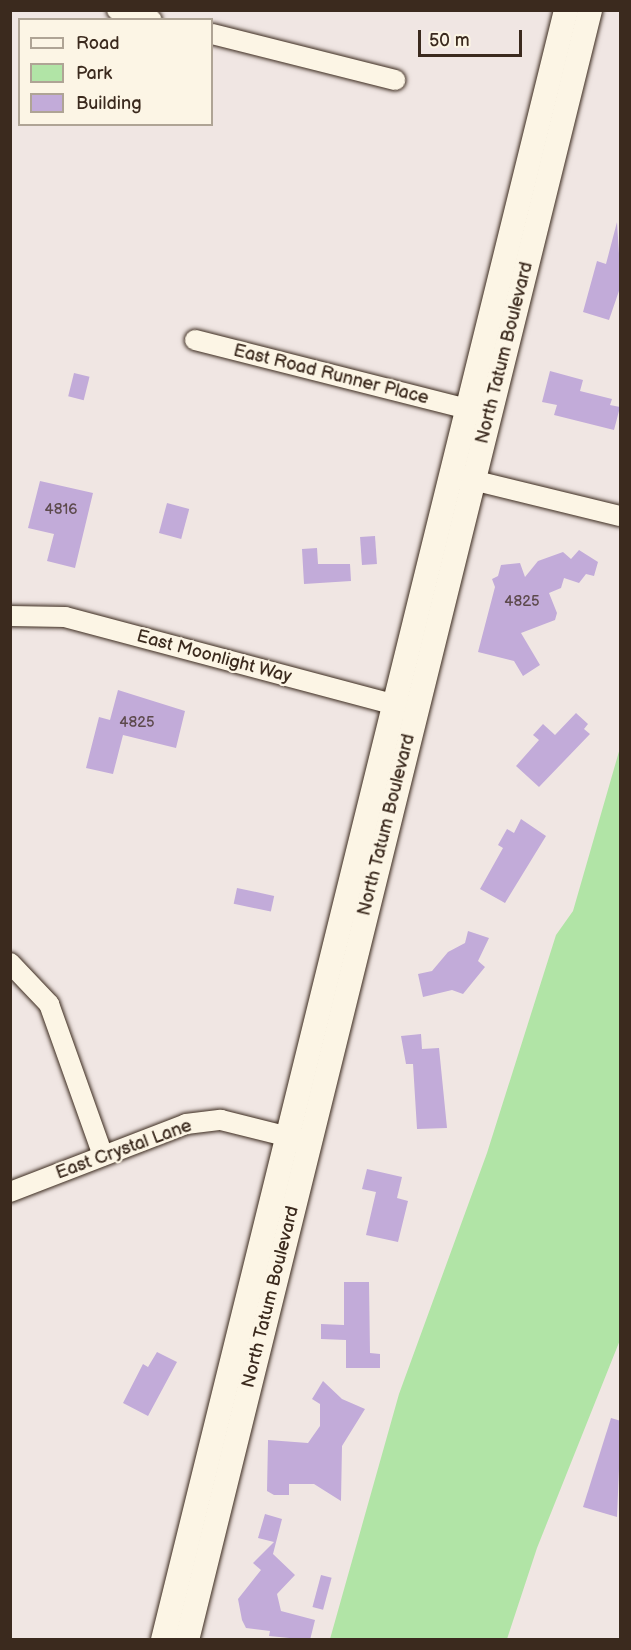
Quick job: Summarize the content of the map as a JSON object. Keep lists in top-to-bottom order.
{
  "streets": {
    "main road": ["North Tatum Boulevard"],
    "street": ["East Road Runner Place", "East Moonlight Way", "East Crystal Lane"]
  },
  "crossings": [
    ["North Tatum Boulevard", "East Road Runner Place"],
    ["North Tatum Boulevard", "East Moonlight Way"],
    ["North Tatum Boulevard", "East Crystal Lane"]
  ],
  "house_numbers": ["4816", "4825", "4825"],
  "legend": ["Road", "Park", "Building"],
  "scale_bar": "50 m"
}
